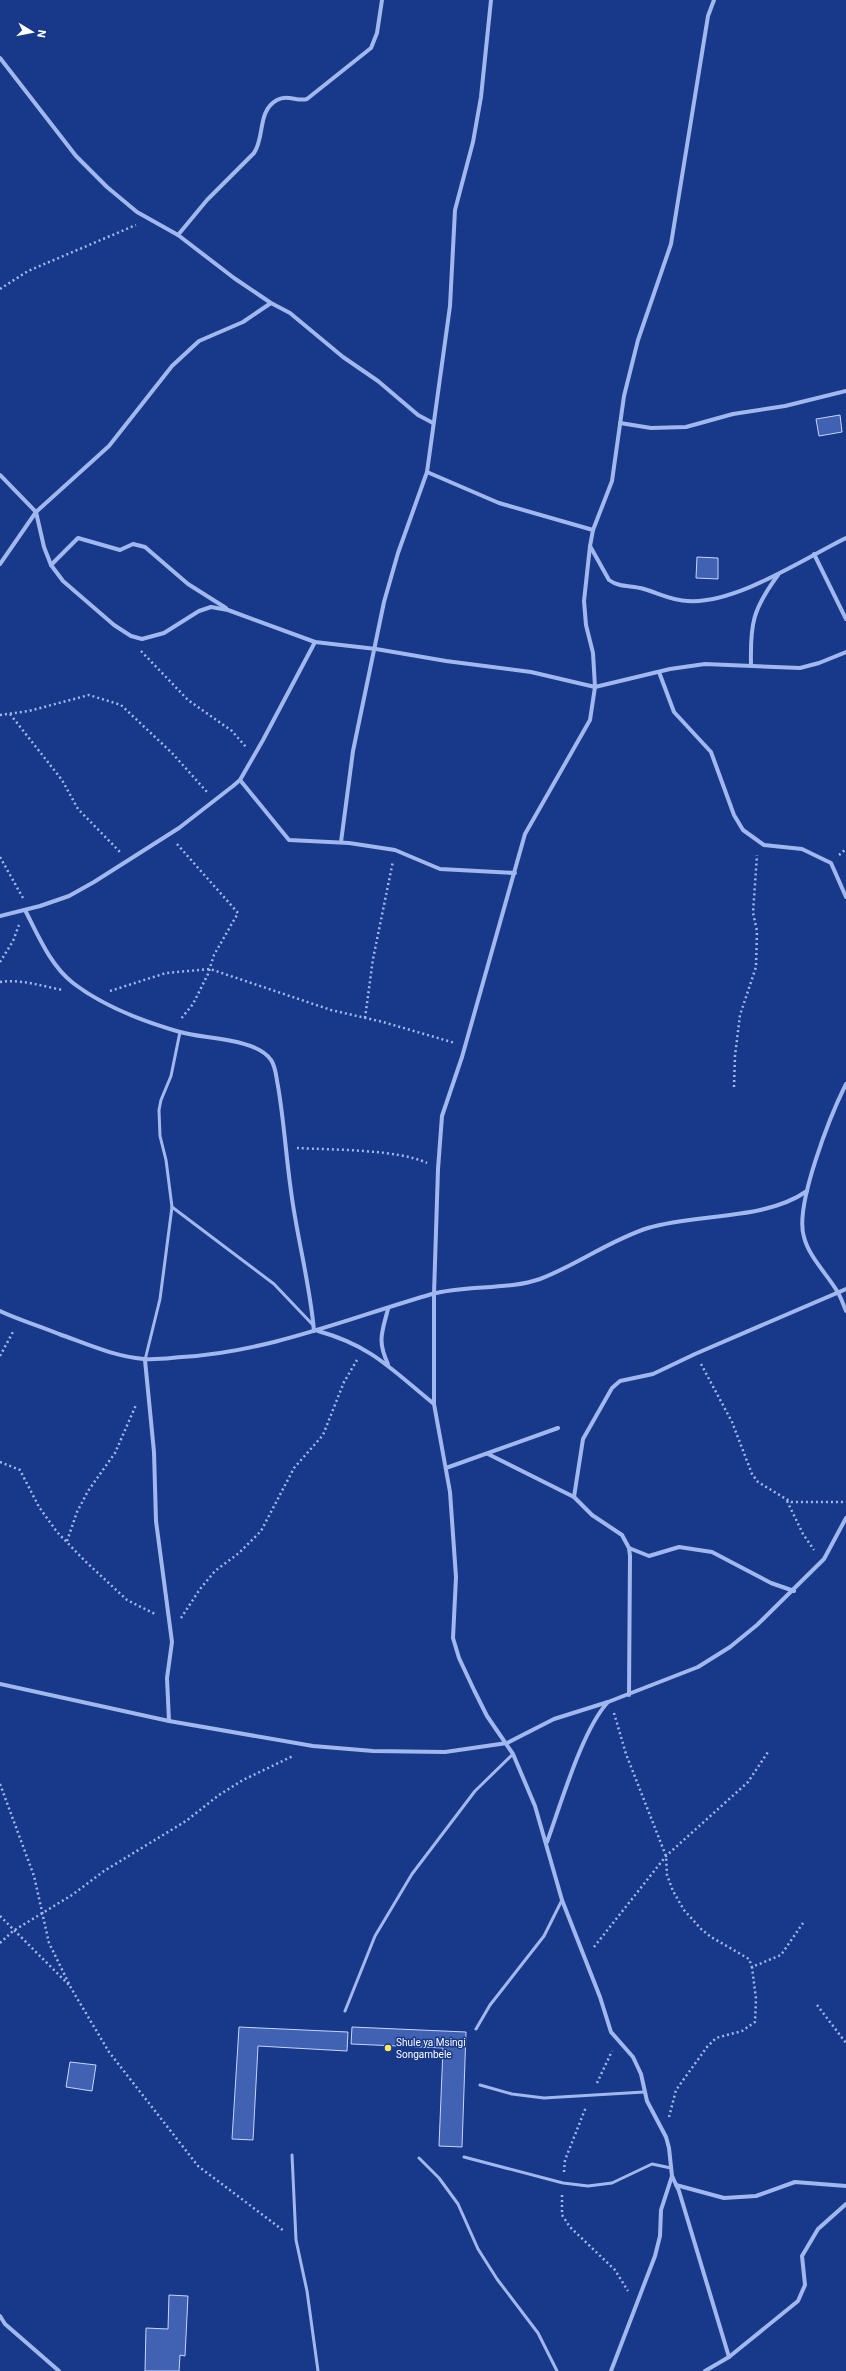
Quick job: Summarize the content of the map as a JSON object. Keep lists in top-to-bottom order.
{
  "places": ["Shule ya Msingi Songambele"],
  "north": "right"
}
